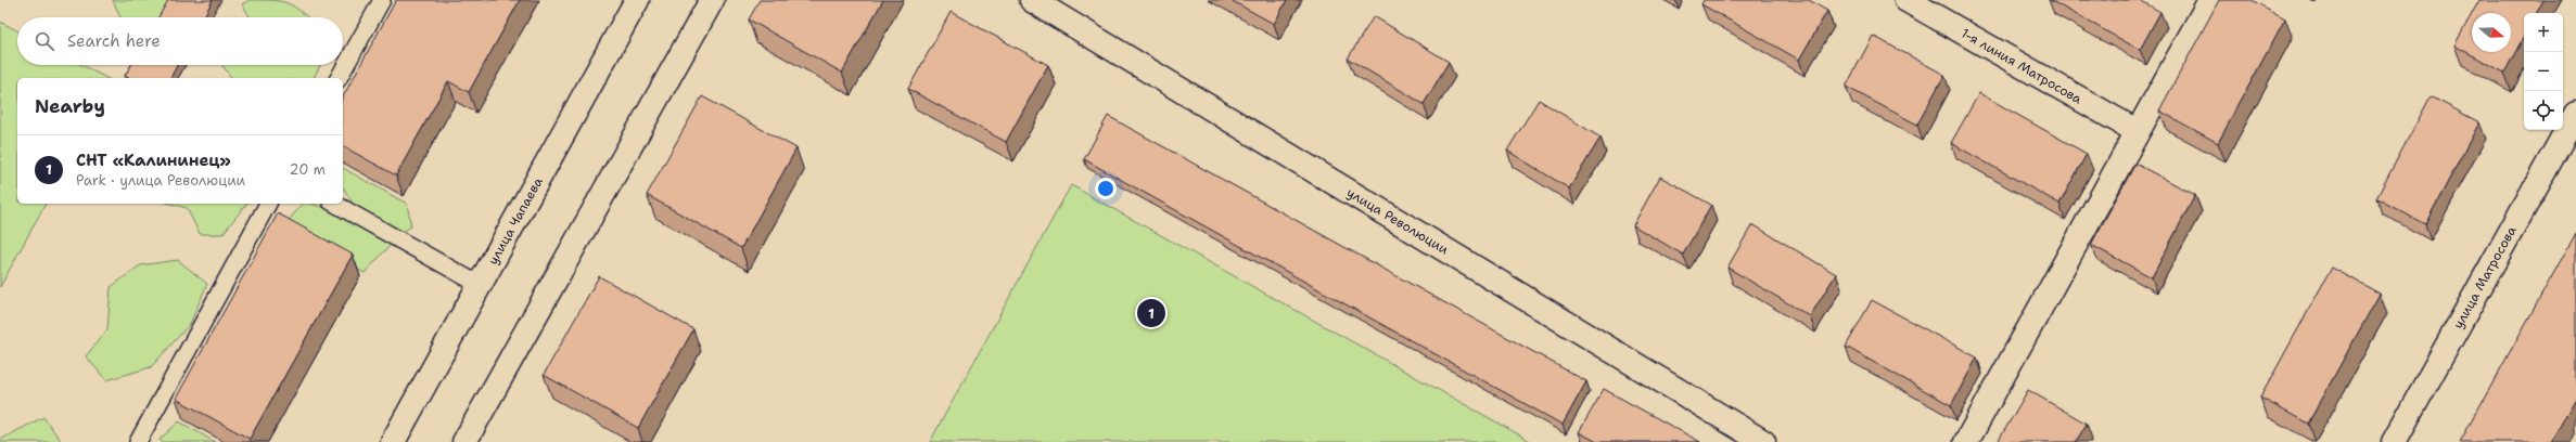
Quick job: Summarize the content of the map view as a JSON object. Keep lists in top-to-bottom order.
{
  "streets": {
    "street": [
      "1-я линия Матросова",
      "улица Чапаева",
      "улица Революции",
      "улица Матросова"
    ]
  },
  "north": "right",
  "page": {
    "map_buttons": ["+", "−"],
    "search": "Search here",
    "heading": "Nearby",
    "list": [
      {
        "mark": "1",
        "name": "СНТ «Калининец»",
        "note": "Park · улица Революции",
        "value": "20 m"
      }
    ],
    "pins": "1"
  }
}
